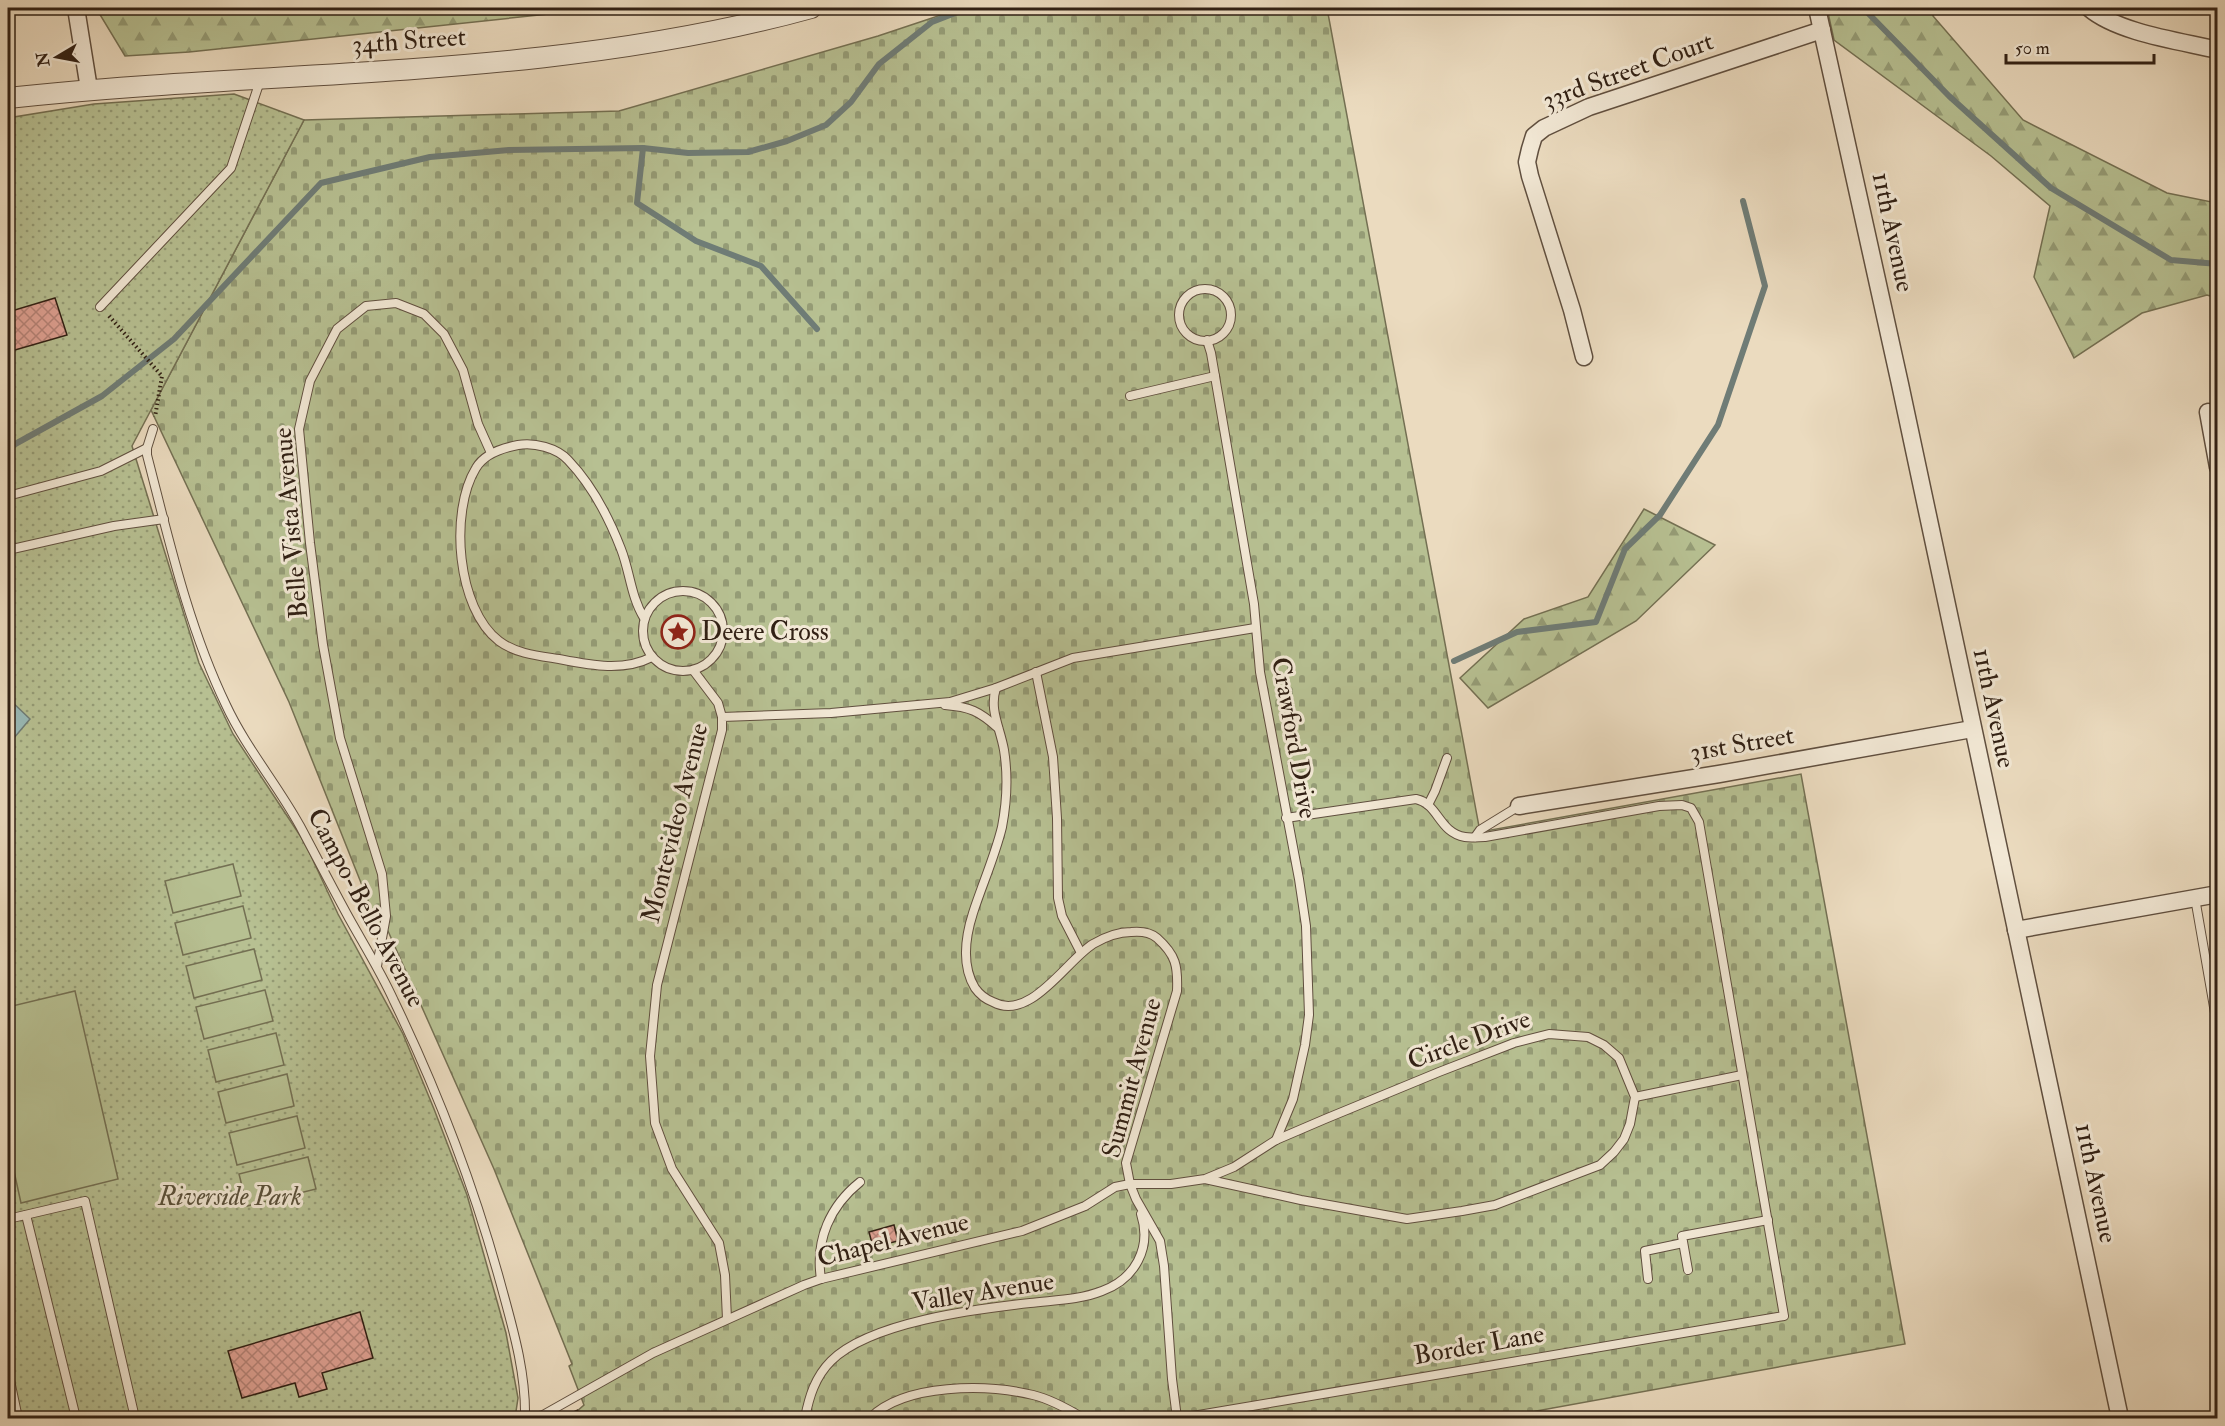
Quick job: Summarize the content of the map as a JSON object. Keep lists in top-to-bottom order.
{
  "streets": {
    "street": [
      "34th Street",
      "33rd Street Court",
      "11th Avenue",
      "31st Street"
    ],
    "lane": [
      "Belle Vista Avenue",
      "Crawford Drive",
      "Montevideo Avenue",
      "Campo-Bello Avenue",
      "Circle Drive",
      "Summit Avenue",
      "Chapel Avenue",
      "Valley Avenue",
      "Border Lane"
    ]
  },
  "crossings": [
    ["33rd Street Court", "11th Avenue"],
    ["11th Avenue", "31st Street"],
    ["Belle Vista Avenue", "Campo-Bello Avenue"],
    ["Crawford Drive", "Montevideo Avenue"],
    ["Crawford Drive", "Circle Drive"],
    ["Crawford Drive", "Chapel Avenue"],
    ["Montevideo Avenue", "Summit Avenue"],
    ["Montevideo Avenue", "Chapel Avenue"],
    ["Circle Drive", "Chapel Avenue"],
    ["Summit Avenue", "Chapel Avenue"],
    ["Summit Avenue", "Valley Avenue"],
    ["Summit Avenue", "Border Lane"]
  ],
  "parks": ["Riverside Park"],
  "places": {
    "place": ["Deere Cross"]
  },
  "scale_bar": "50 m",
  "north": "left"
}
